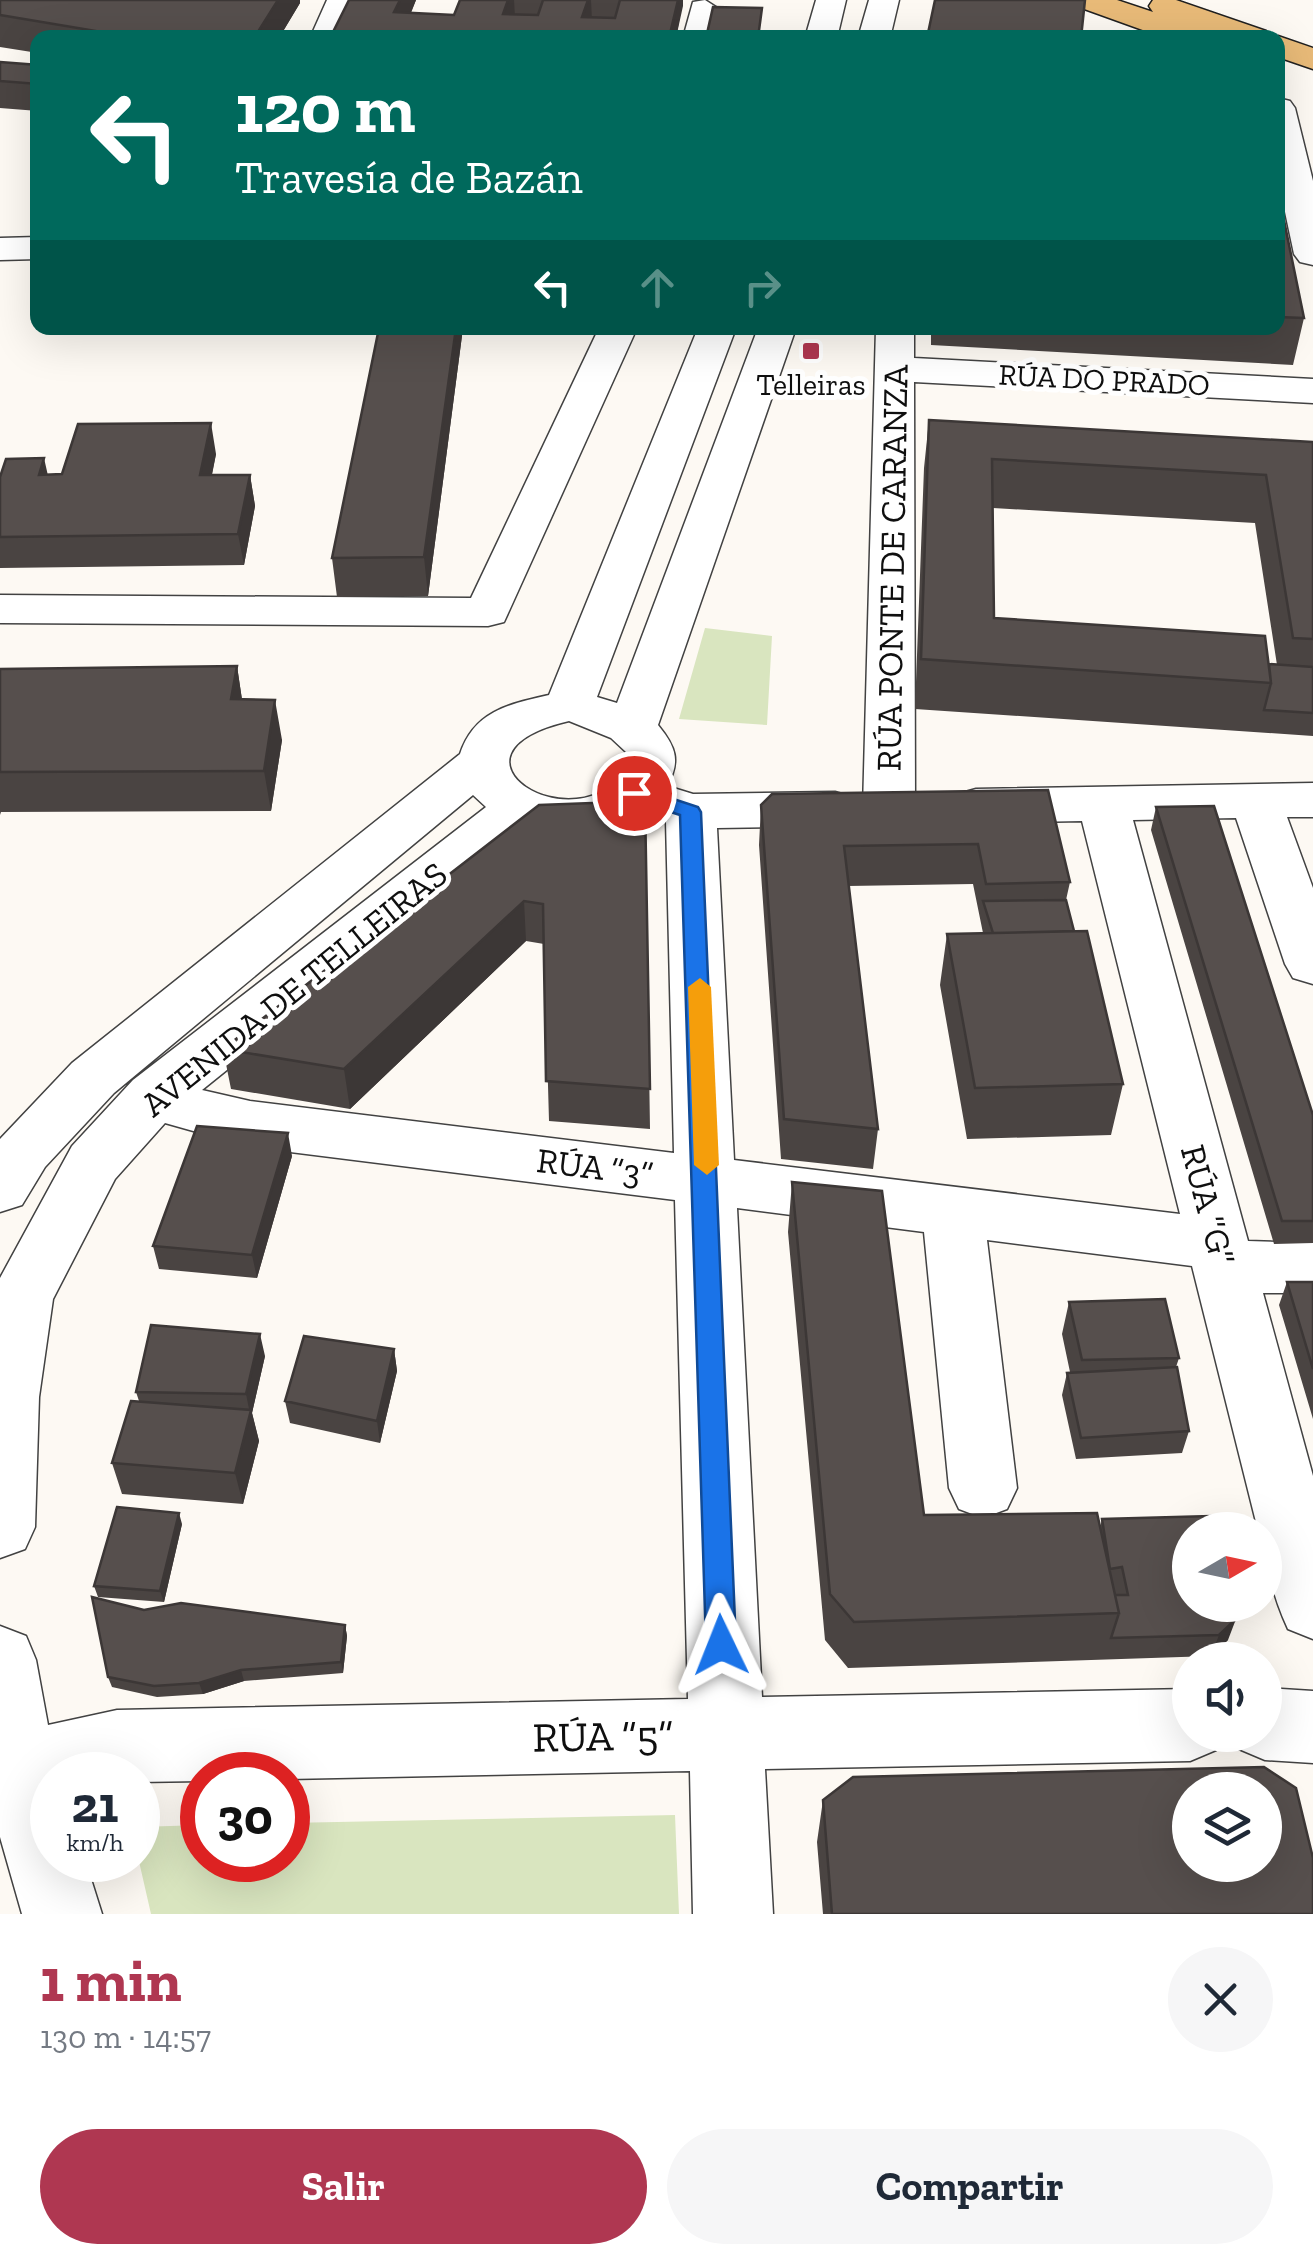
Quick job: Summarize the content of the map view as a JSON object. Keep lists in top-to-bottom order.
{
  "streets": {
    "street": [
      "RÚA DO PRADO",
      "RÚA PONTE DE CARANZA",
      "AVENIDA DE TELLEIRAS",
      "RÚA “3”",
      "RÚA “G”",
      "RÚA “5”"
    ]
  },
  "crossings": [
    ["RÚA DO PRADO", "RÚA PONTE DE CARANZA"],
    ["AVENIDA DE TELLEIRAS", "RÚA “3”"],
    ["RÚA “3”", "RÚA “G”"]
  ],
  "places": {
    "transit": ["Telleiras"]
  },
  "north": "right",
  "page": {
    "turn": ["120 m", "Travesía de Bazán"],
    "speed": "21 km/h",
    "limit": "30",
    "heading": ["1 min", "130 m · 14:57"],
    "buttons": ["Salir", "Compartir"]
  }
}
